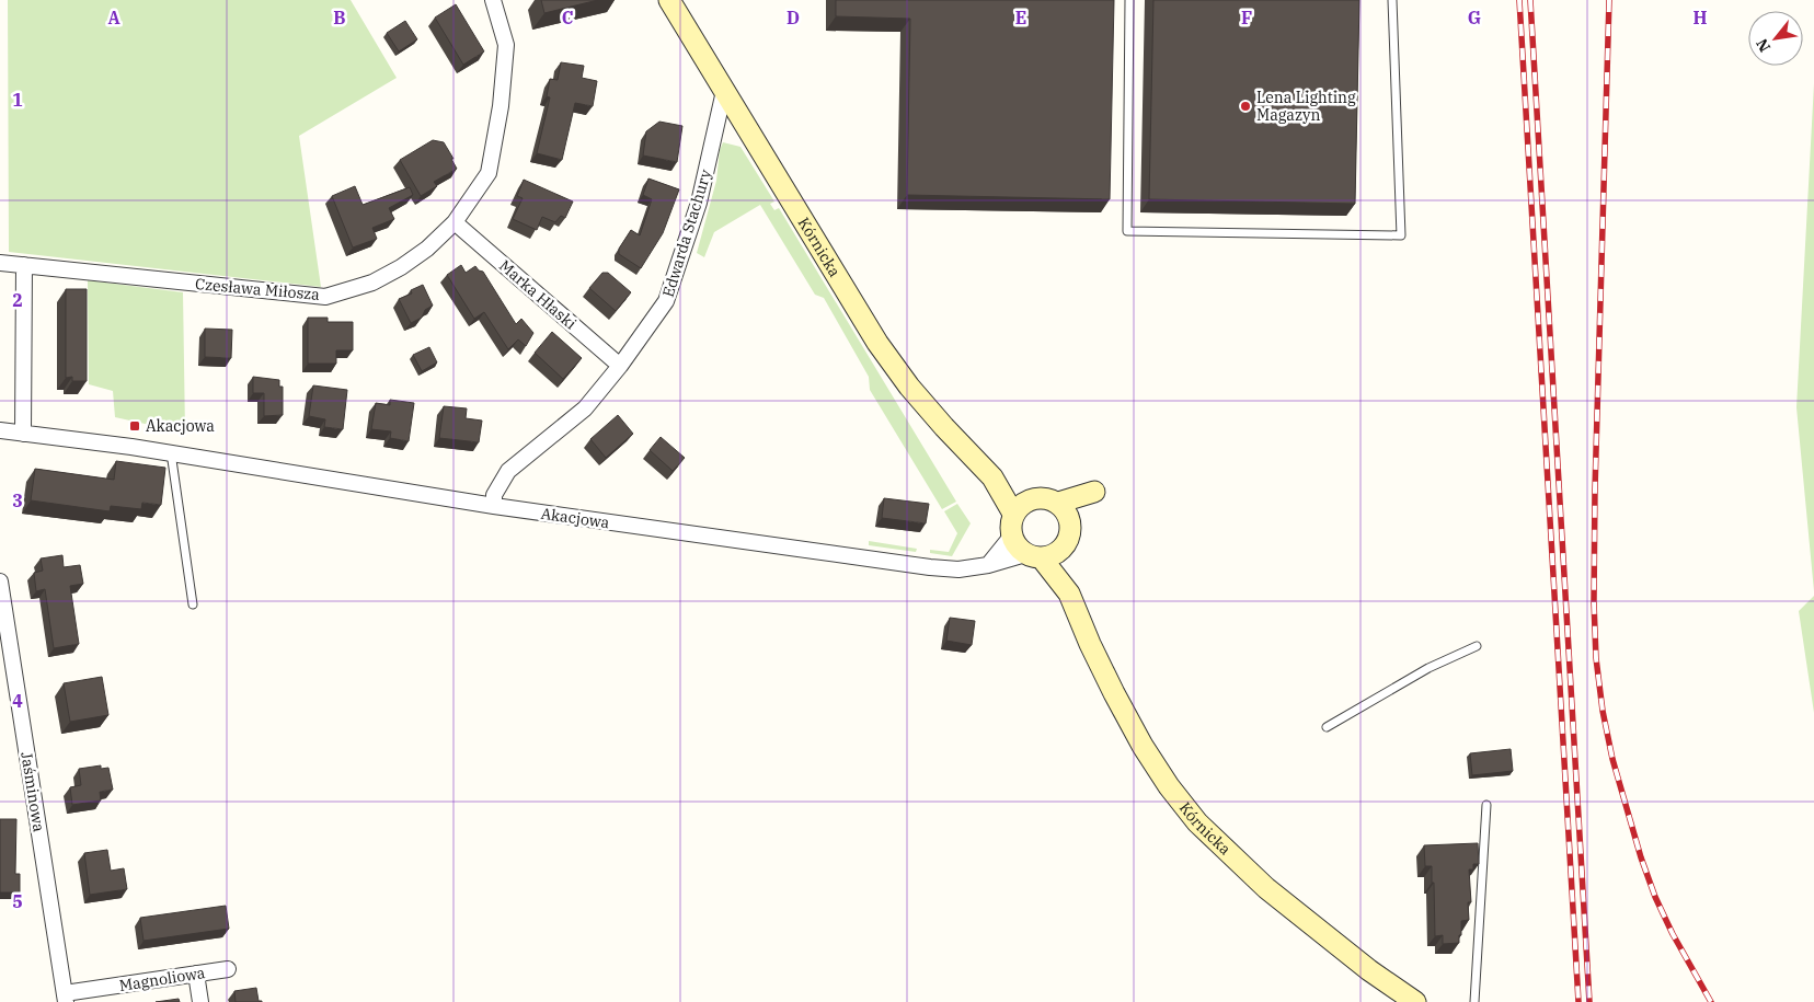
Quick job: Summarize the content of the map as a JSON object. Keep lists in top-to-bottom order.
{
  "streets": {
    "street": [
      "Edwarda Stachury",
      "Kórnicka",
      "Czesława Miłosza",
      "Marka Hłaski",
      "Akacjowa",
      "Jaśminowa",
      "Magnoliowa"
    ]
  },
  "crossings": [
    ["Edwarda Stachury", "Kórnicka"],
    ["Edwarda Stachury", "Marka Hłaski"],
    ["Edwarda Stachury", "Akacjowa"],
    ["Czesława Miłosza", "Marka Hłaski"],
    ["Jaśminowa", "Magnoliowa"]
  ],
  "places": {
    "other": ["Lena Lighting Magazyn"],
    "transit": ["Akacjowa"]
  },
  "north": "bottom left",
  "grid": {
    "columns": [
      "A",
      "B",
      "C",
      "D",
      "E",
      "F",
      "G",
      "H"
    ],
    "rows": [
      "1",
      "2",
      "3",
      "4",
      "5"
    ]
  }
}
